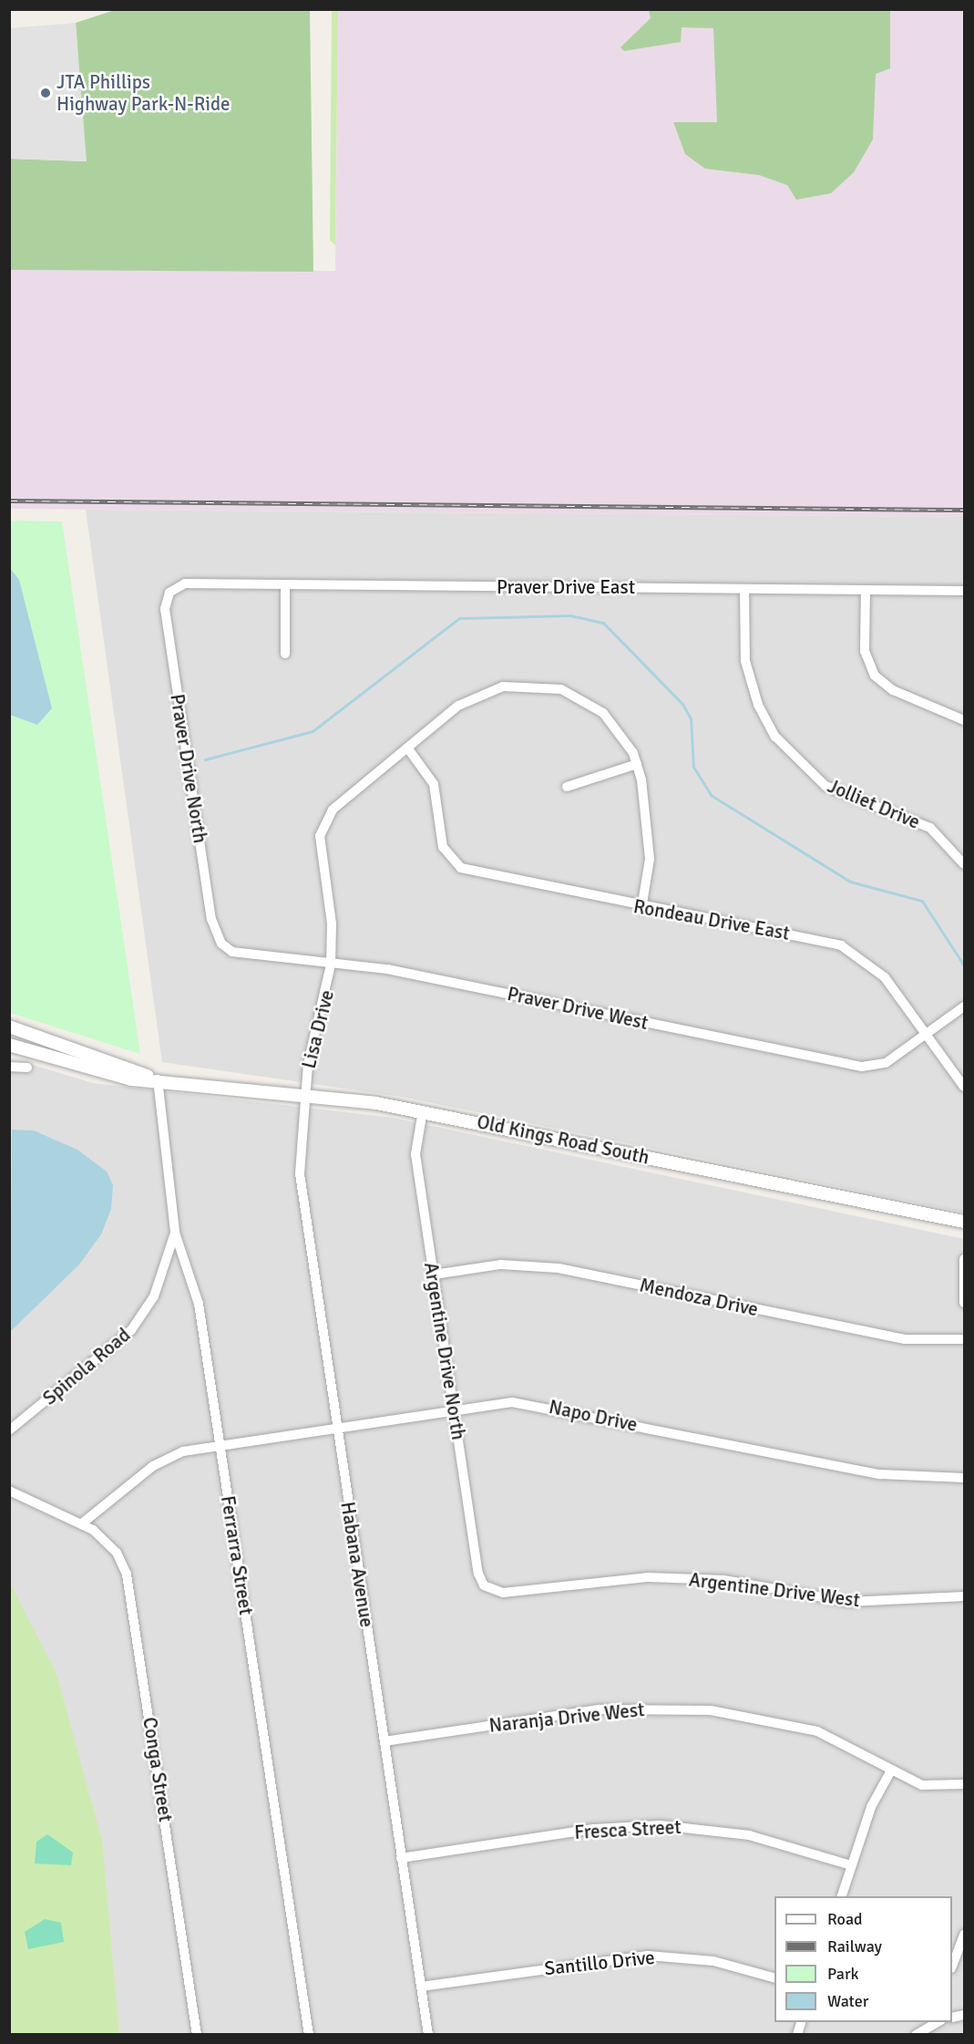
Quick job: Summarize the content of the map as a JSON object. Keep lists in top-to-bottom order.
{
  "streets": {
    "street": [
      "Praver Drive East",
      "Praver Drive North",
      "Jolliet Drive",
      "Rondeau Drive East",
      "Praver Drive West",
      "Lisa Drive",
      "Old Kings Road South",
      "Mendoza Drive",
      "Argentine Drive North",
      "Spinola Road",
      "Napo Drive",
      "Ferrarra Street",
      "Habana Avenue",
      "Argentine Drive West",
      "Naranja Drive West",
      "Conga Street",
      "Fresca Street",
      "Santillo Drive"
    ]
  },
  "crossings": [
    ["Praver Drive East", "Praver Drive North"],
    ["Praver Drive East", "Jolliet Drive"],
    ["Praver Drive North", "Praver Drive West"],
    ["Rondeau Drive East", "Praver Drive West"],
    ["Rondeau Drive East", "Lisa Drive"],
    ["Praver Drive West", "Lisa Drive"],
    ["Lisa Drive", "Old Kings Road South"],
    ["Lisa Drive", "Habana Avenue"],
    ["Old Kings Road South", "Argentine Drive North"],
    ["Old Kings Road South", "Ferrarra Street"],
    ["Old Kings Road South", "Habana Avenue"],
    ["Mendoza Drive", "Argentine Drive North"],
    ["Argentine Drive North", "Napo Drive"],
    ["Argentine Drive North", "Argentine Drive West"],
    ["Spinola Road", "Ferrarra Street"],
    ["Napo Drive", "Ferrarra Street"],
    ["Napo Drive", "Habana Avenue"],
    ["Napo Drive", "Conga Street"],
    ["Habana Avenue", "Naranja Drive West"],
    ["Habana Avenue", "Fresca Street"],
    ["Habana Avenue", "Santillo Drive"]
  ],
  "places": ["JTA Phillips Highway Park-N-Ride"],
  "legend": [
    "Road",
    "Railway",
    "Park",
    "Water"
  ]
}
